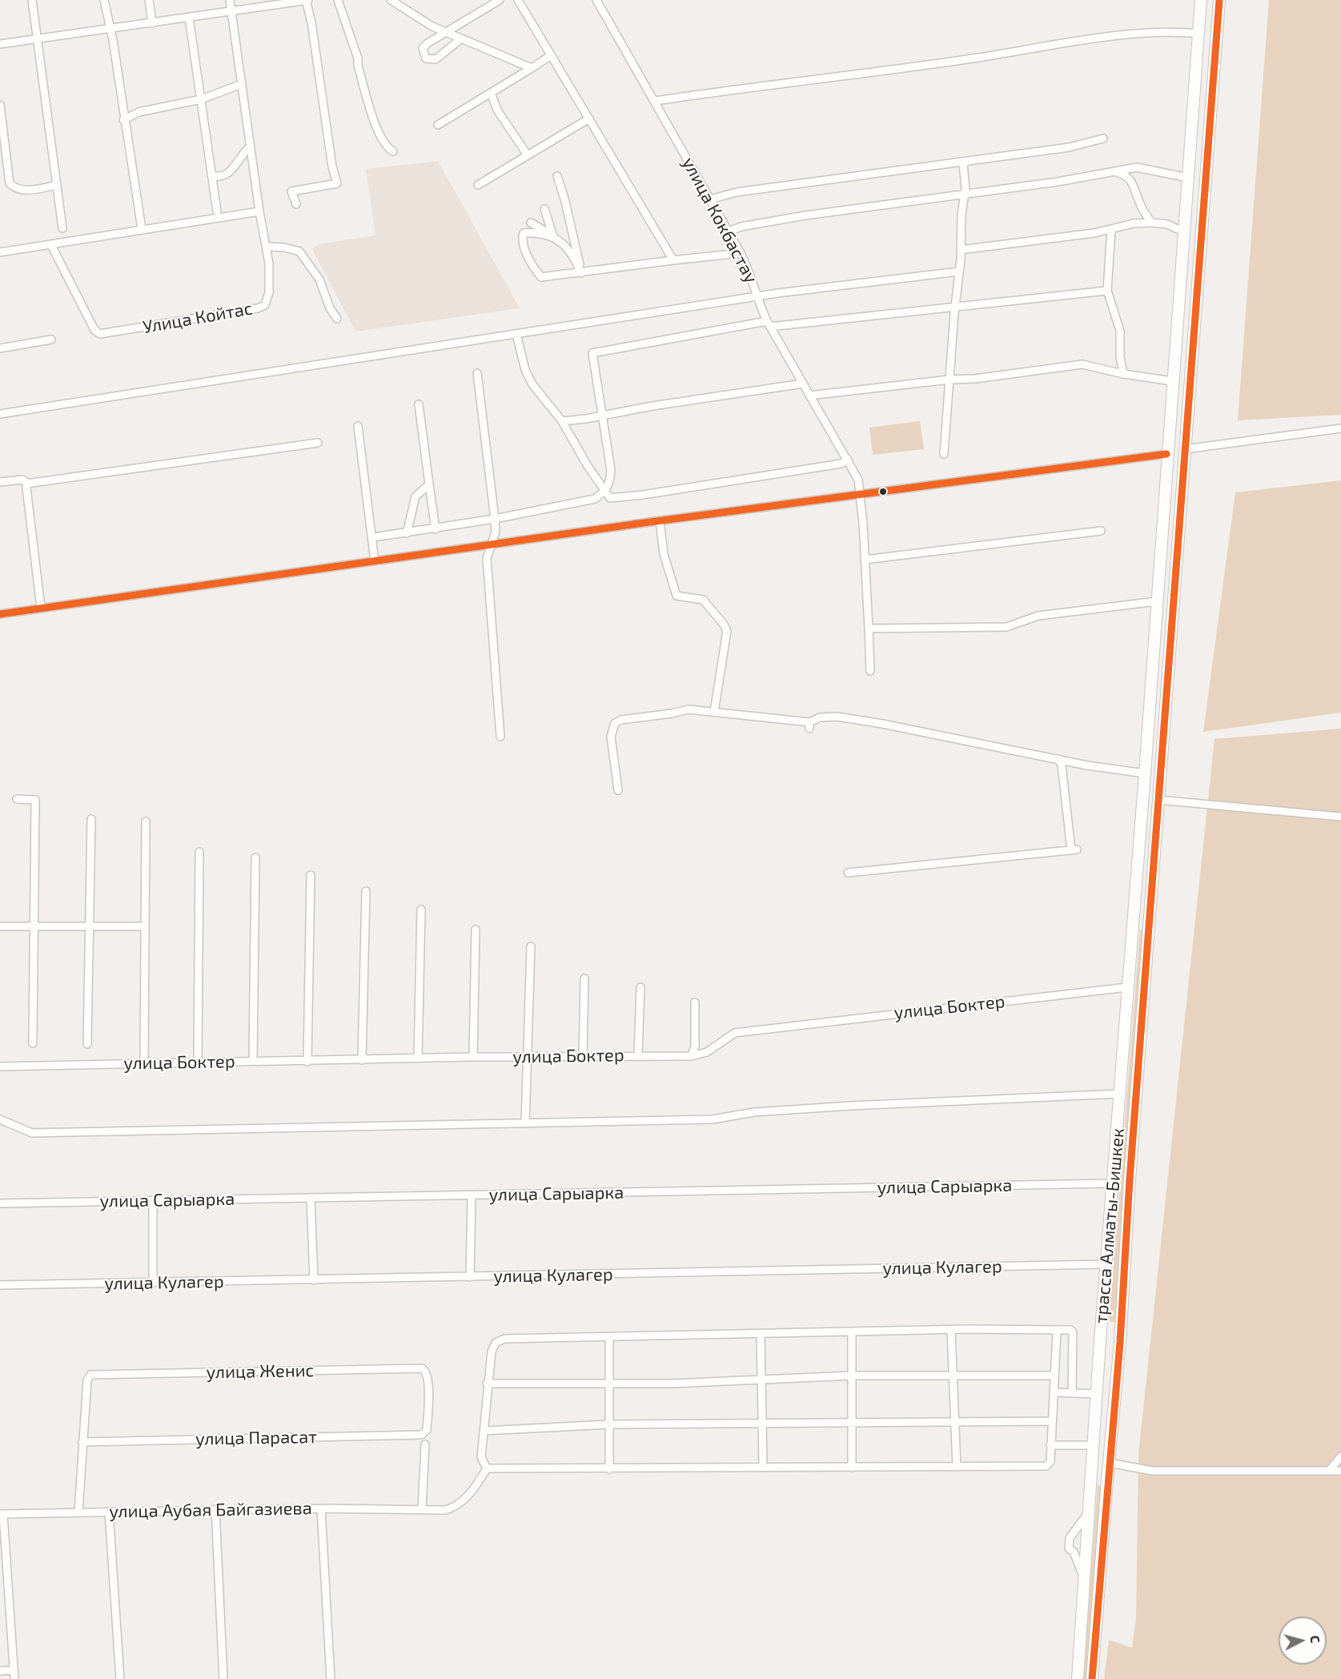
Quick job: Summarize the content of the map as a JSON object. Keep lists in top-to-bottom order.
{
  "streets": {
    "highway": ["трасса Алматы-Бишкек"],
    "street": [
      "улица Кокбастау",
      "Улица Койтас",
      "улица Боктер",
      "улица Сарыарка",
      "улица Кулагер",
      "улица Женис",
      "улица Парасат",
      "улица Аубая Байгазиева"
    ]
  },
  "crossings": [
    ["улица Боктер", "трасса Алматы-Бишкек"],
    ["улица Сарыарка", "трасса Алматы-Бишкек"],
    ["трасса Алматы-Бишкек", "улица Кулагер"],
    ["улица Женис", "улица Парасат"]
  ],
  "north": "right"
}
